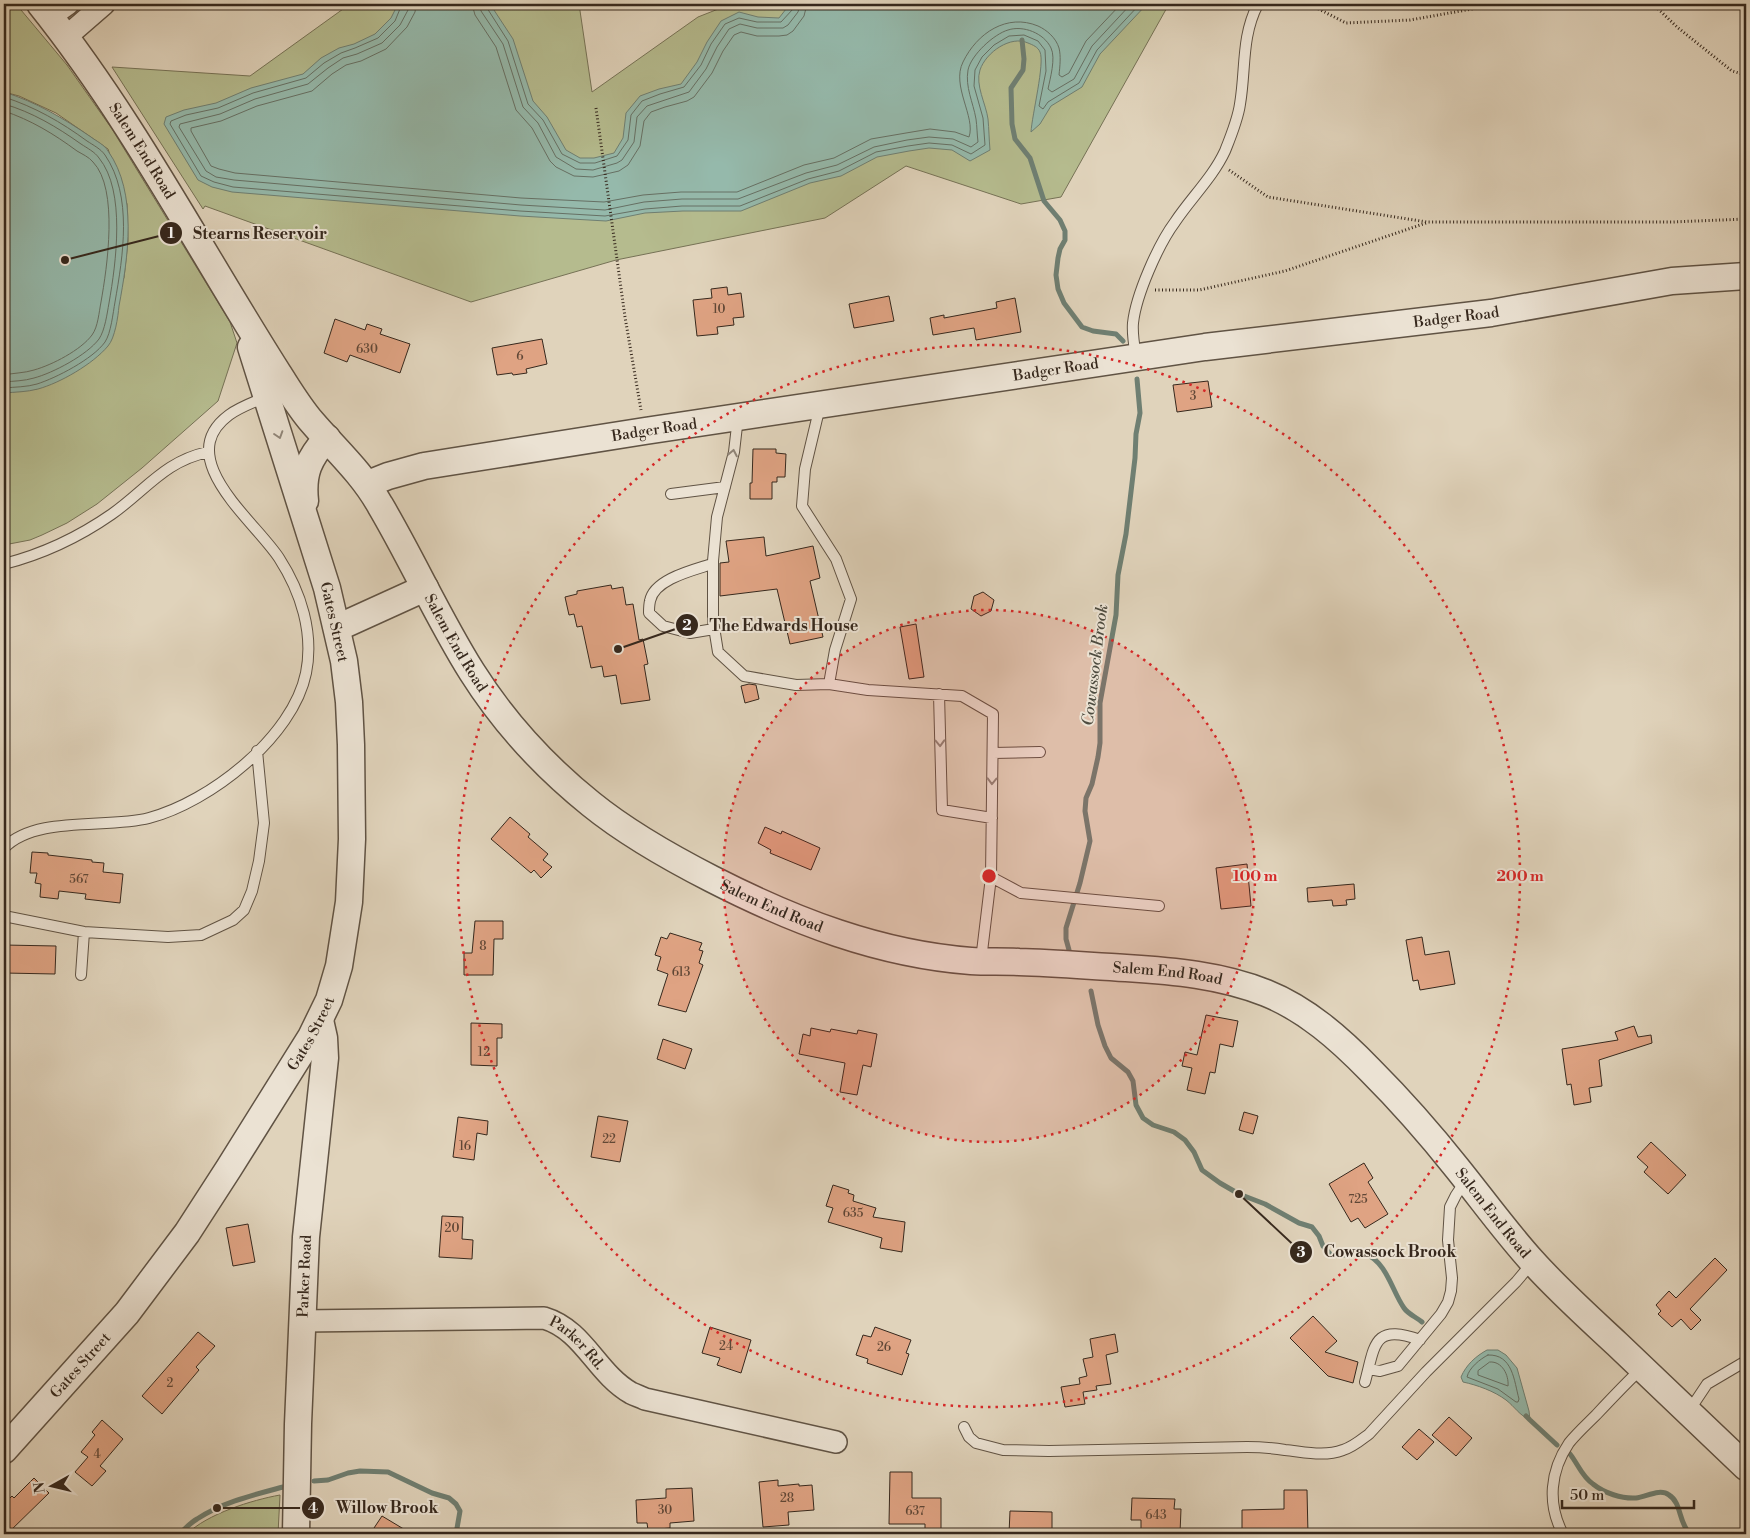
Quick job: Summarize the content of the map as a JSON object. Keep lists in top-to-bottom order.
{
  "streets": {
    "street": [
      "Salem End Road",
      "Badger Road",
      "Gates Street",
      "Parker Road",
      "Parker Rd."
    ]
  },
  "crossings": [
    ["Salem End Road", "Badger Road"],
    ["Salem End Road", "Gates Street"],
    ["Gates Street", "Parker Road"],
    ["Parker Road", "Parker Rd."]
  ],
  "water": ["Cowassock Brook"],
  "places": [
    "Stearns Reservoir",
    "The Edwards House",
    "Cowassock Brook",
    "Willow Brook"
  ],
  "house_numbers": [
    "10",
    "630",
    "6",
    "3",
    "567",
    "8",
    "613",
    "12",
    "22",
    "16",
    "725",
    "635",
    "20",
    "24",
    "26",
    "2",
    "4",
    "28",
    "30",
    "637",
    "643"
  ],
  "scale_bar": "50 m",
  "north": "left",
  "rings": ["100 m", "200 m"]
}
